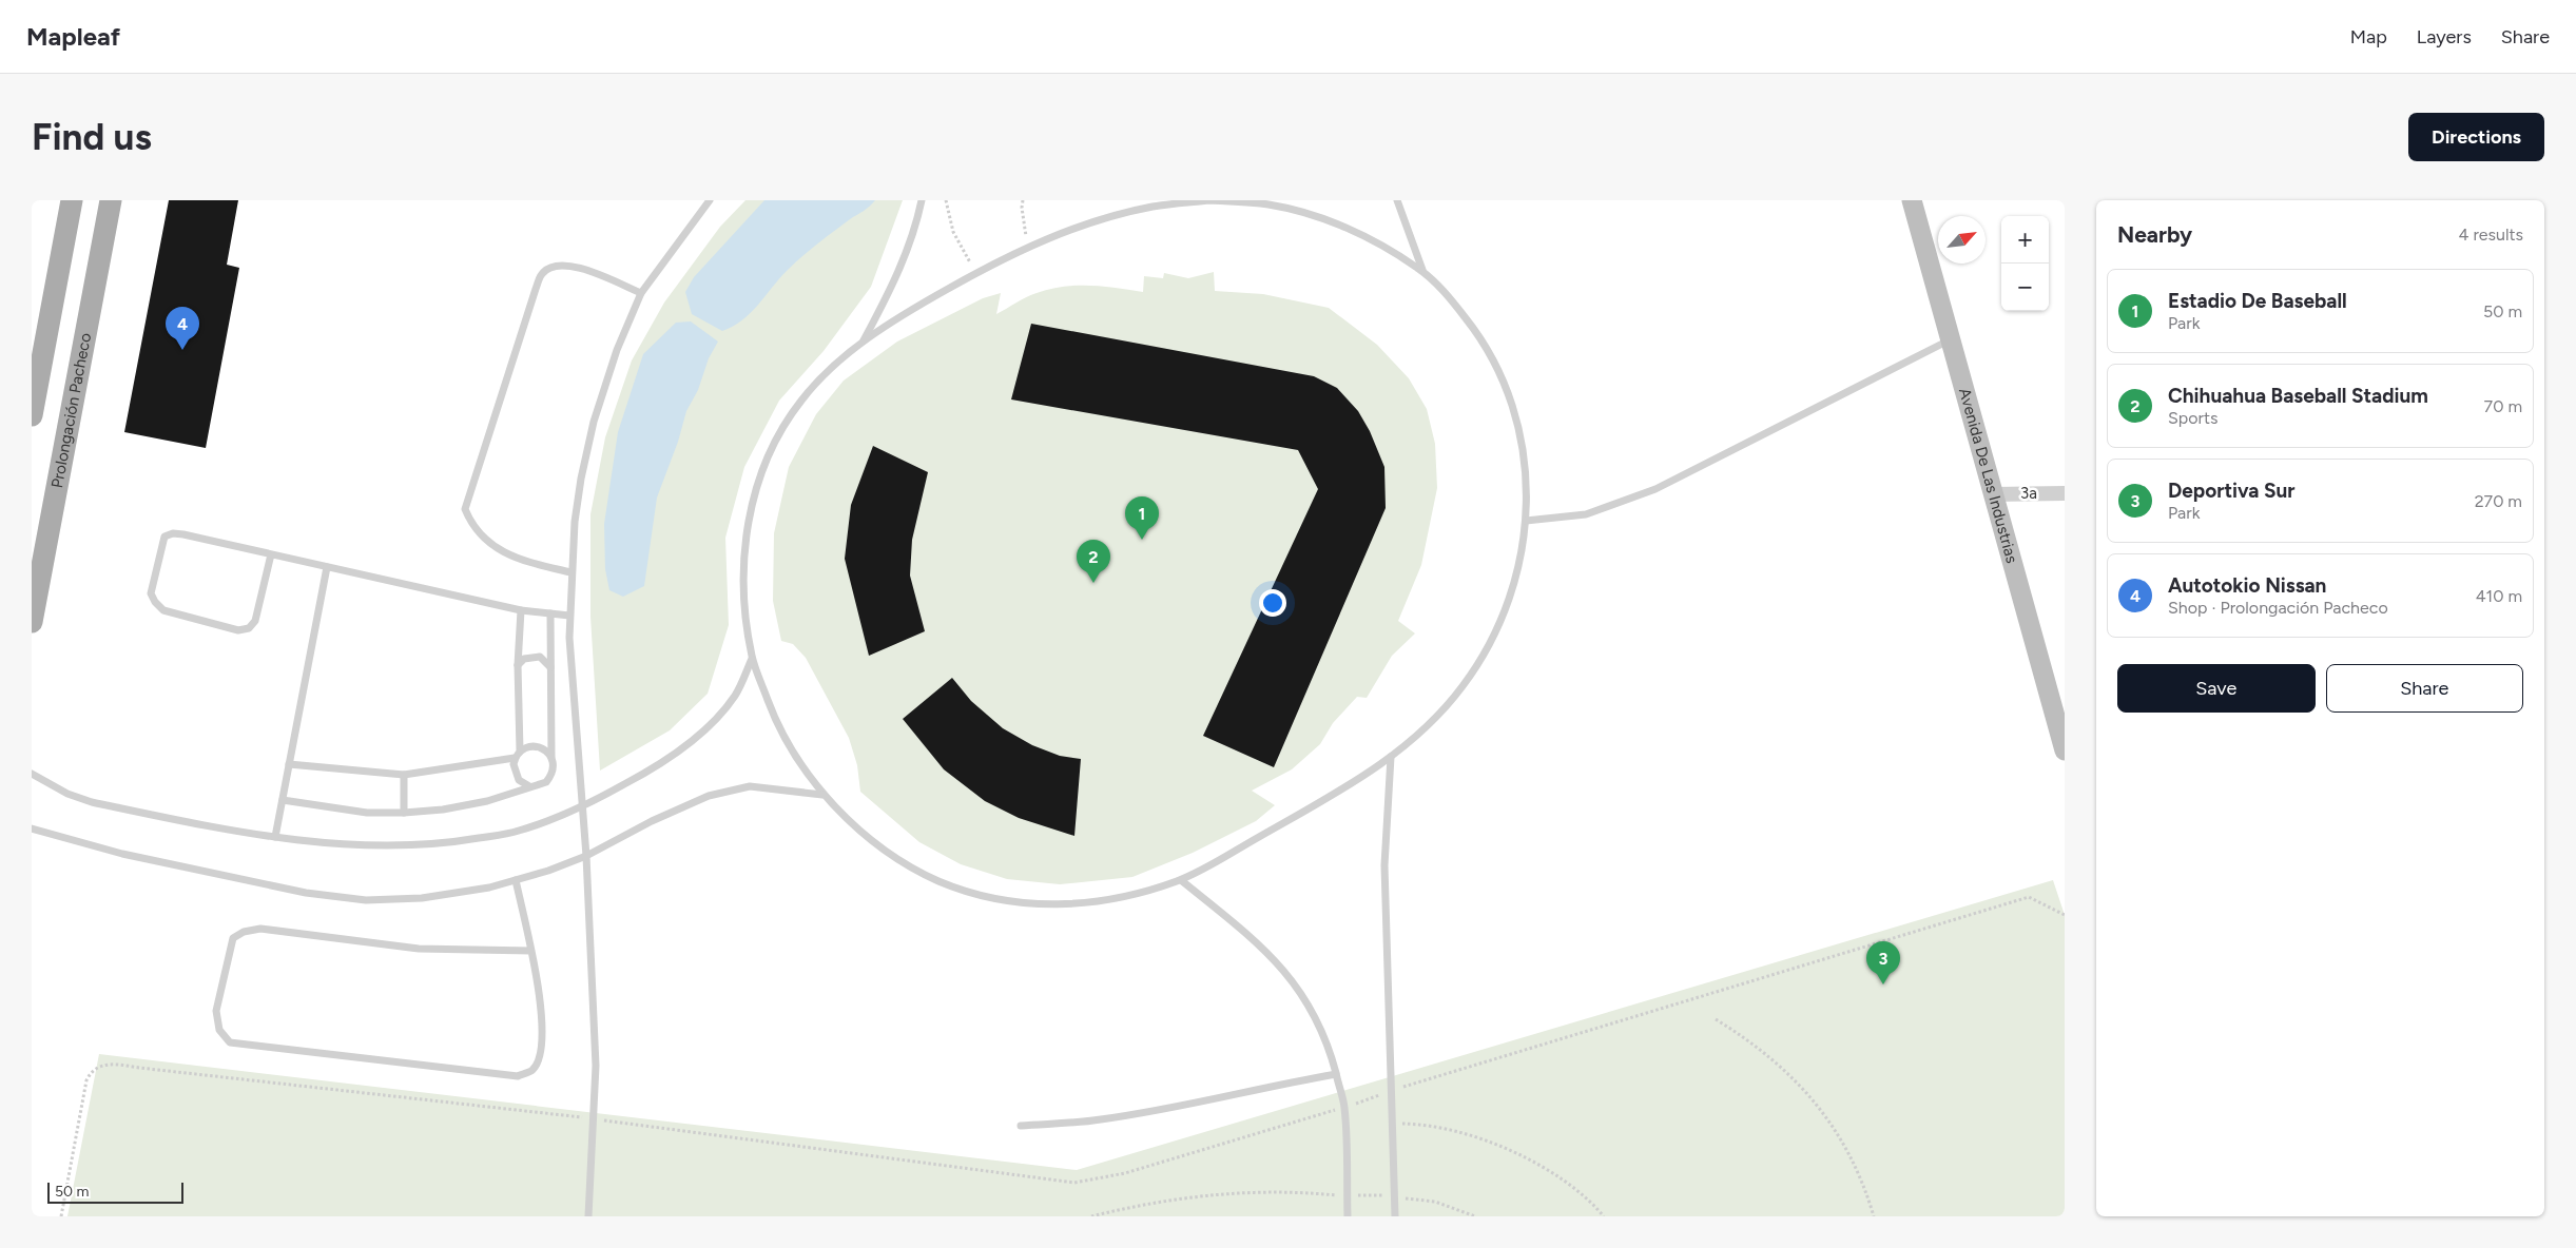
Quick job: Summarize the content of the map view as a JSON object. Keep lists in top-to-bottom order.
{
  "streets": {
    "main road": ["Prolongación Pacheco", "Avenida De Las Industrias"],
    "street": ["3a"]
  },
  "crossings": [
    ["Avenida De Las Industrias", "3a"]
  ],
  "scale_bar": "50 m",
  "north": "top right",
  "page": {
    "header": "Mapleaf",
    "nav": ["Map", "Layers", "Share"],
    "buttons": [
      "Directions",
      ["Save", "Share"]
    ],
    "title": "Find us",
    "heading": ["Nearby", "4 results"],
    "map_buttons": ["+", "−"],
    "list": [
      {
        "mark": "1",
        "name": "Estadio De Baseball",
        "note": "Park",
        "value": "50 m"
      },
      {
        "mark": "2",
        "name": "Chihuahua Baseball Stadium",
        "note": "Sports",
        "value": "70 m"
      },
      {
        "mark": "3",
        "name": "Deportiva Sur",
        "note": "Park",
        "value": "270 m"
      },
      {
        "mark": "4",
        "name": "Autotokio Nissan",
        "note": "Shop · Prolongación Pacheco",
        "value": "410 m"
      }
    ],
    "pins": [
      "4",
      "1",
      "2",
      "3"
    ],
    "scale": "50 m"
  }
}
